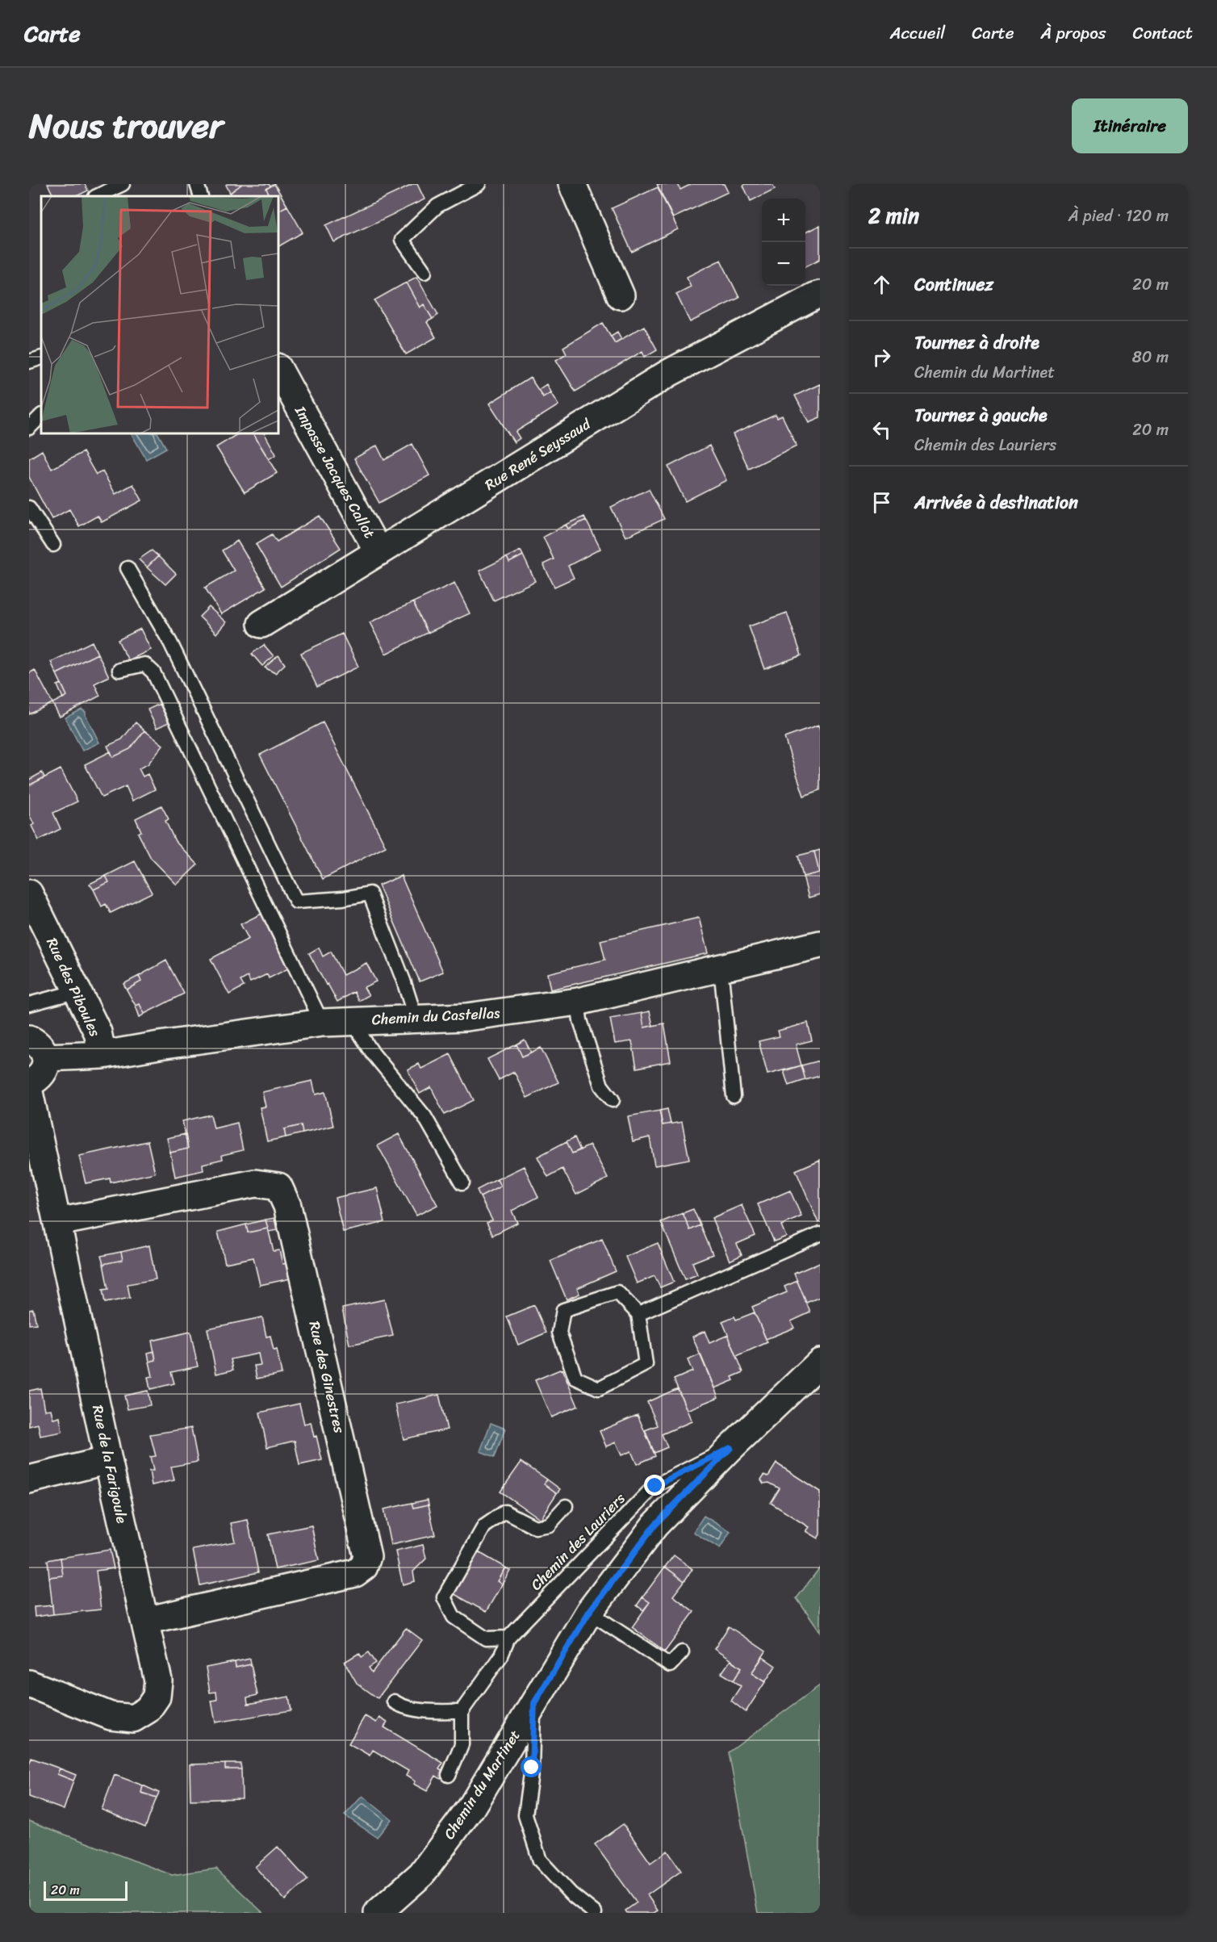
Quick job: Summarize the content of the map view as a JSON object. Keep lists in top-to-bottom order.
{
  "streets": {
    "street": [
      "Rue René Seyssaud",
      "Impasse Jacques Callot",
      "Rue des Piboules",
      "Chemin du Castellas",
      "Rue des Ginestres",
      "Rue de la Farigoule",
      "Chemin du Martinet"
    ],
    "lane": ["Chemin des Lauriers"]
  },
  "crossings": [
    ["Rue René Seyssaud", "Impasse Jacques Callot"],
    ["Rue des Piboules", "Chemin du Castellas"],
    ["Rue des Ginestres", "Rue de la Farigoule"],
    ["Chemin des Lauriers", "Chemin du Martinet"]
  ],
  "scale_bar": "20 m",
  "page": {
    "header": "Carte",
    "nav": [
      "Accueil",
      "Carte",
      "À propos",
      "Contact"
    ],
    "title": "Nous trouver",
    "buttons": "Itinéraire",
    "heading": ["2 min", "À pied · 120 m"],
    "map_buttons": ["+", "−"],
    "list": [
      ["Continuez", "20 m"],
      ["Tournez à droite", "Chemin du Martinet", "80 m"],
      ["Tournez à gauche", "Chemin des Lauriers", "20 m"],
      "Arrivée à destination"
    ],
    "scale": "20 m"
  }
}
